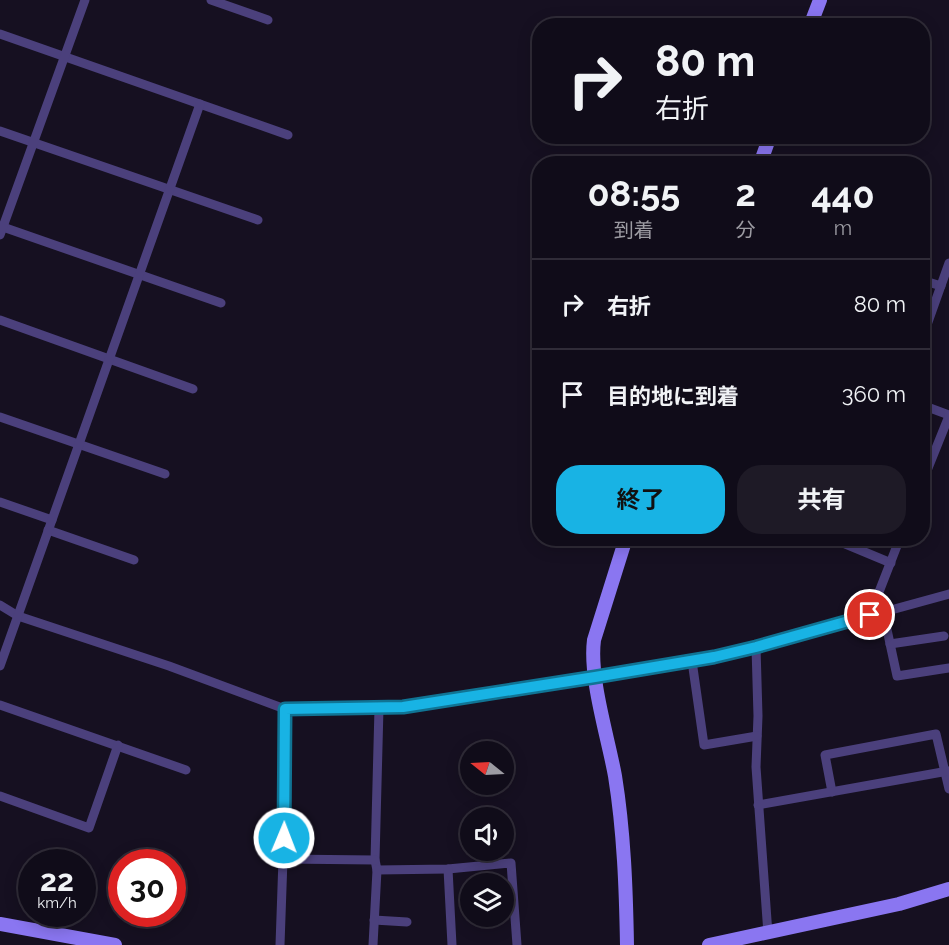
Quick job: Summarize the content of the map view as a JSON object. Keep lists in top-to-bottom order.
{
  "north": "left",
  "page": {
    "turn": ["80 m", "右折"],
    "eta": [
      "08:55",
      "到着",
      "2",
      "分",
      "440",
      "m"
    ],
    "list": [
      {
        "name": "右折",
        "value": "80 m"
      },
      {
        "name": "目的地に到着",
        "value": "360 m"
      }
    ],
    "buttons": ["終了", "共有"],
    "speed": "22 km/h",
    "limit": "30"
  }
}
